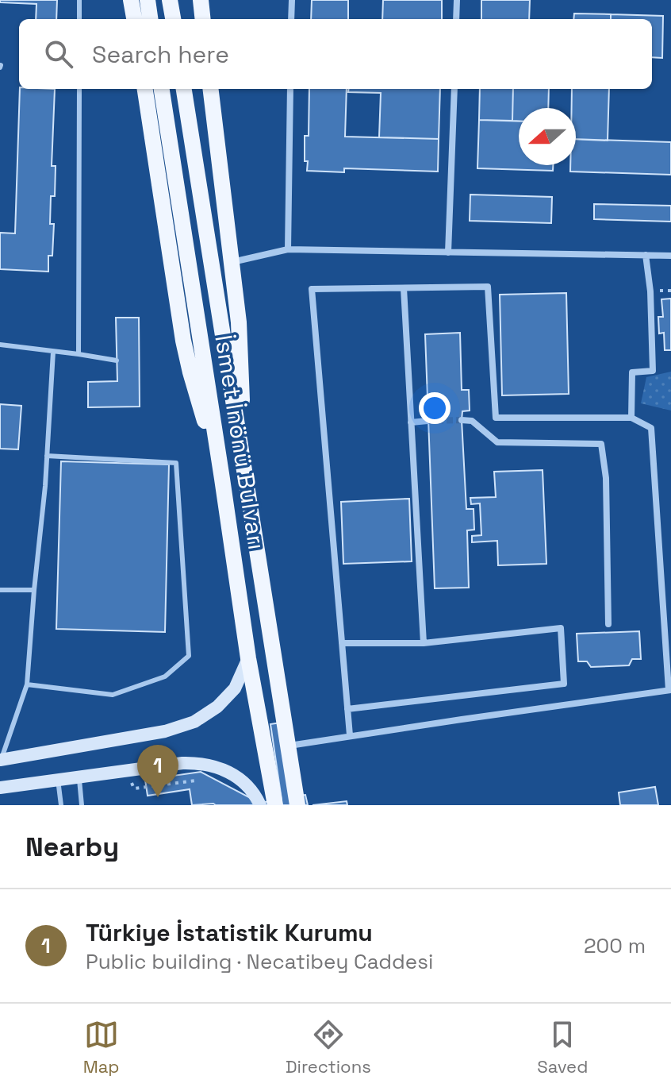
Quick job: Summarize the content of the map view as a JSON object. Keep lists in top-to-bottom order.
{
  "streets": {
    "main road": ["İsmet İnönü Bulvarı"]
  },
  "north": "left",
  "page": {
    "search": "Search here",
    "pins": "1",
    "heading": "Nearby",
    "list": [
      {
        "mark": "1",
        "name": "Türkiye İstatistik Kurumu",
        "note": "Public building · Necatibey Caddesi",
        "value": "200 m"
      }
    ],
    "nav": ["Map", "Directions", "Saved"]
  }
}
